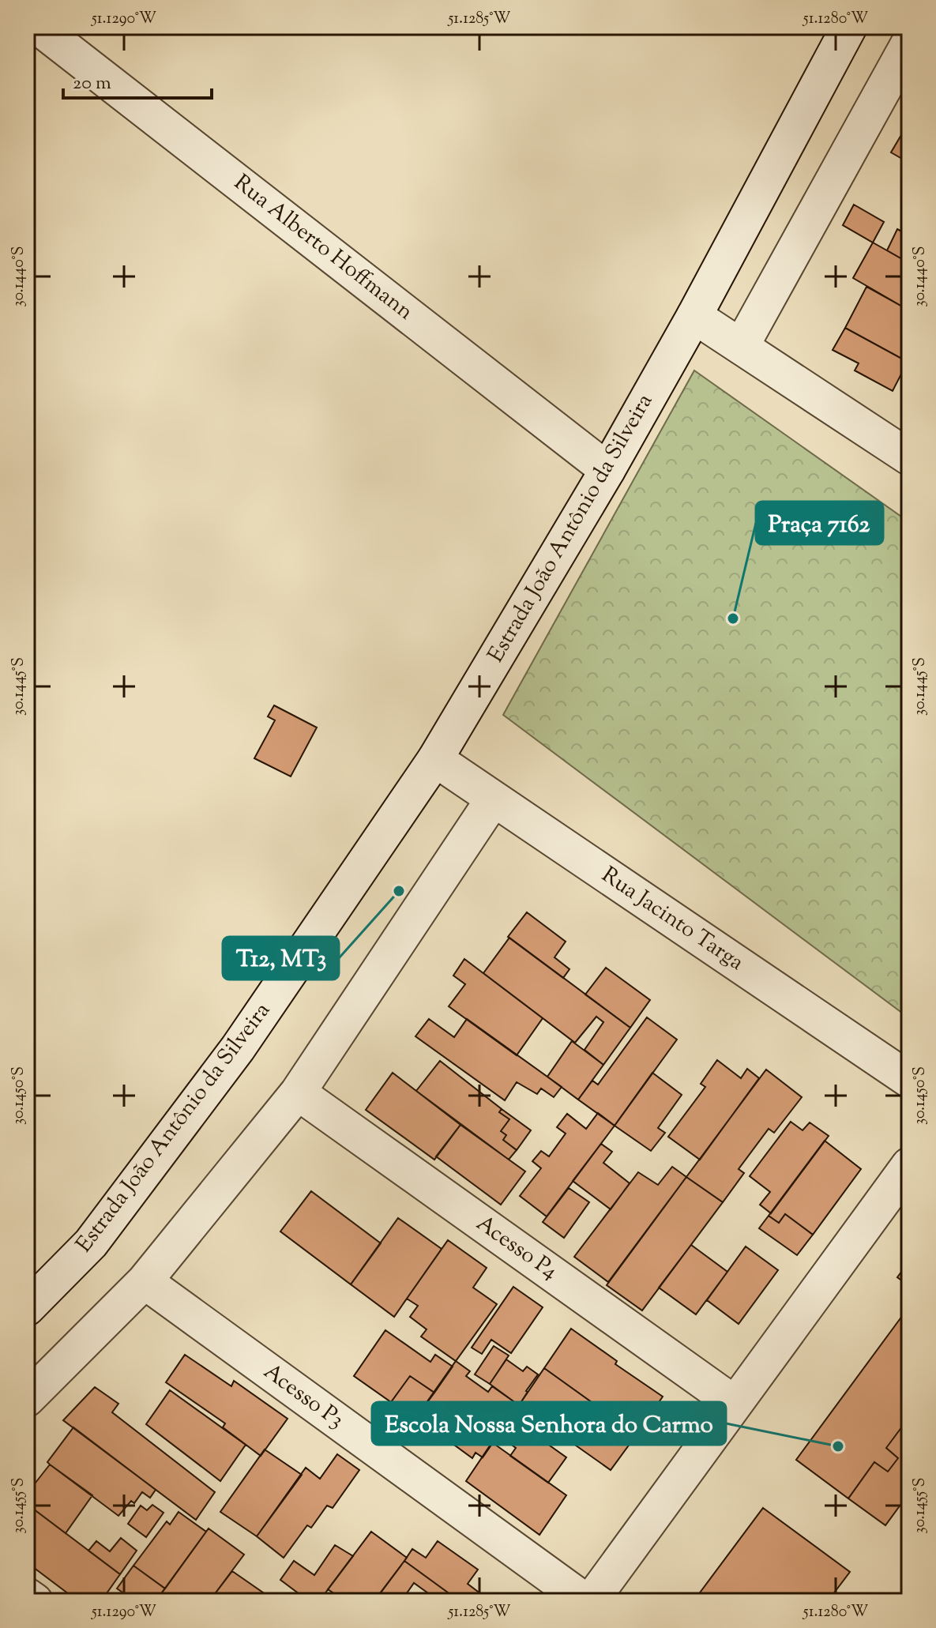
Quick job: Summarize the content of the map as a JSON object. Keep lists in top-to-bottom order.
{
  "streets": {
    "street": [
      "Rua Alberto Hoffmann",
      "Estrada João Antônio da Silveira",
      "Rua Jacinto Targa",
      "Acesso P4",
      "Acesso P3"
    ]
  },
  "crossings": [
    ["Rua Alberto Hoffmann", "Estrada João Antônio da Silveira"],
    ["Estrada João Antônio da Silveira", "Rua Jacinto Targa"]
  ],
  "places": ["Praça 7162", "T12, MT3", "Escola Nossa Senhora do Carmo"],
  "scale_bar": "20 m",
  "coordinates": [
    "51.1290°W",
    "51.1285°W",
    "51.1280°W",
    "30.1440°S",
    "30.1445°S",
    "30.1450°S",
    "30.1455°S"
  ]
}
